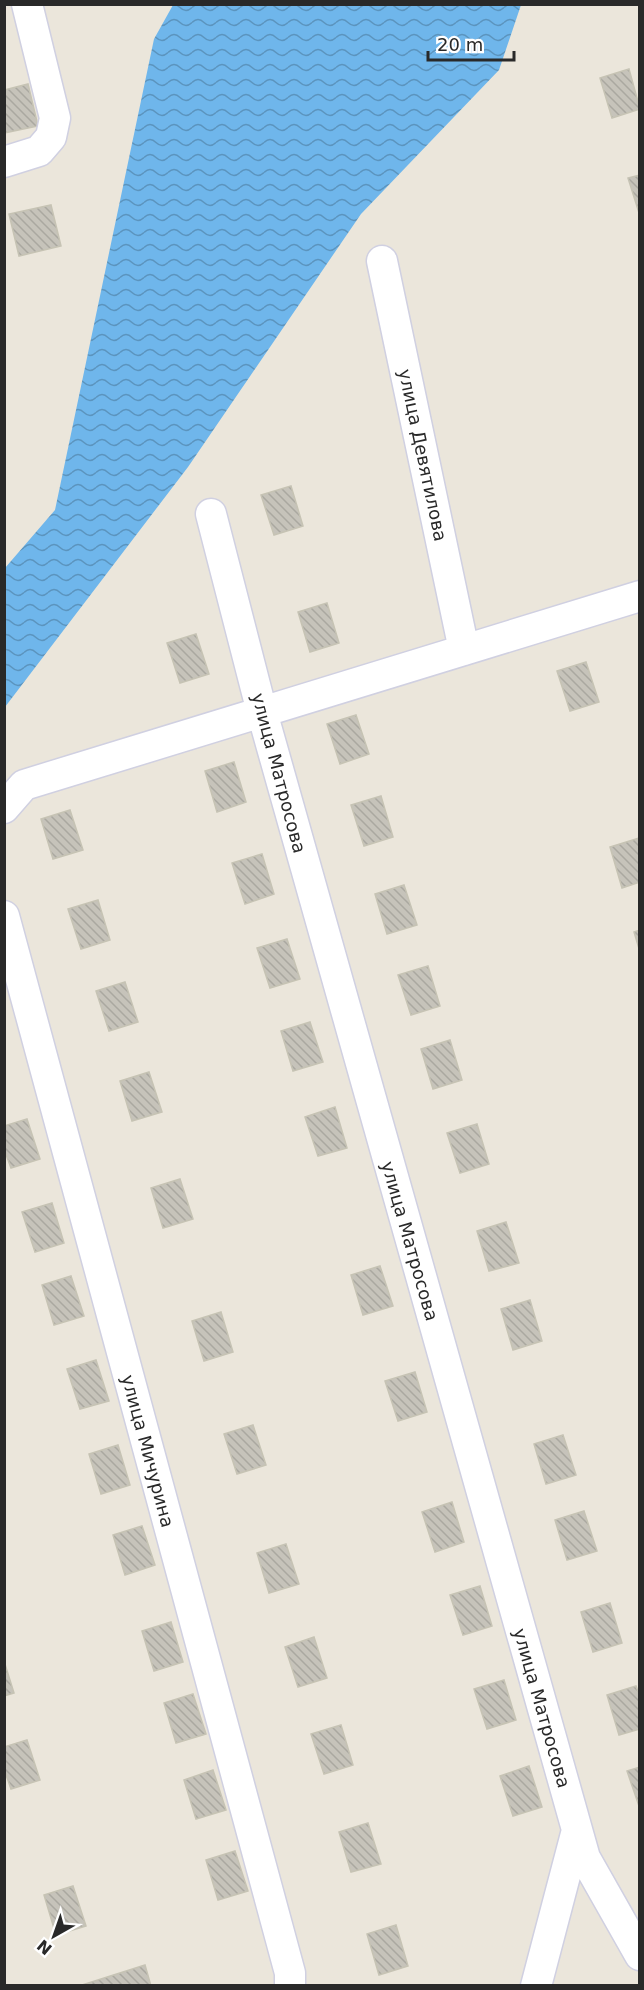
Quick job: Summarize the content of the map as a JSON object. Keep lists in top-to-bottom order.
{
  "streets": {
    "street": ["улица Девятилова", "улица Матросова", "улица Мичурина"]
  },
  "scale_bar": "20 m",
  "north": "bottom left"
}
